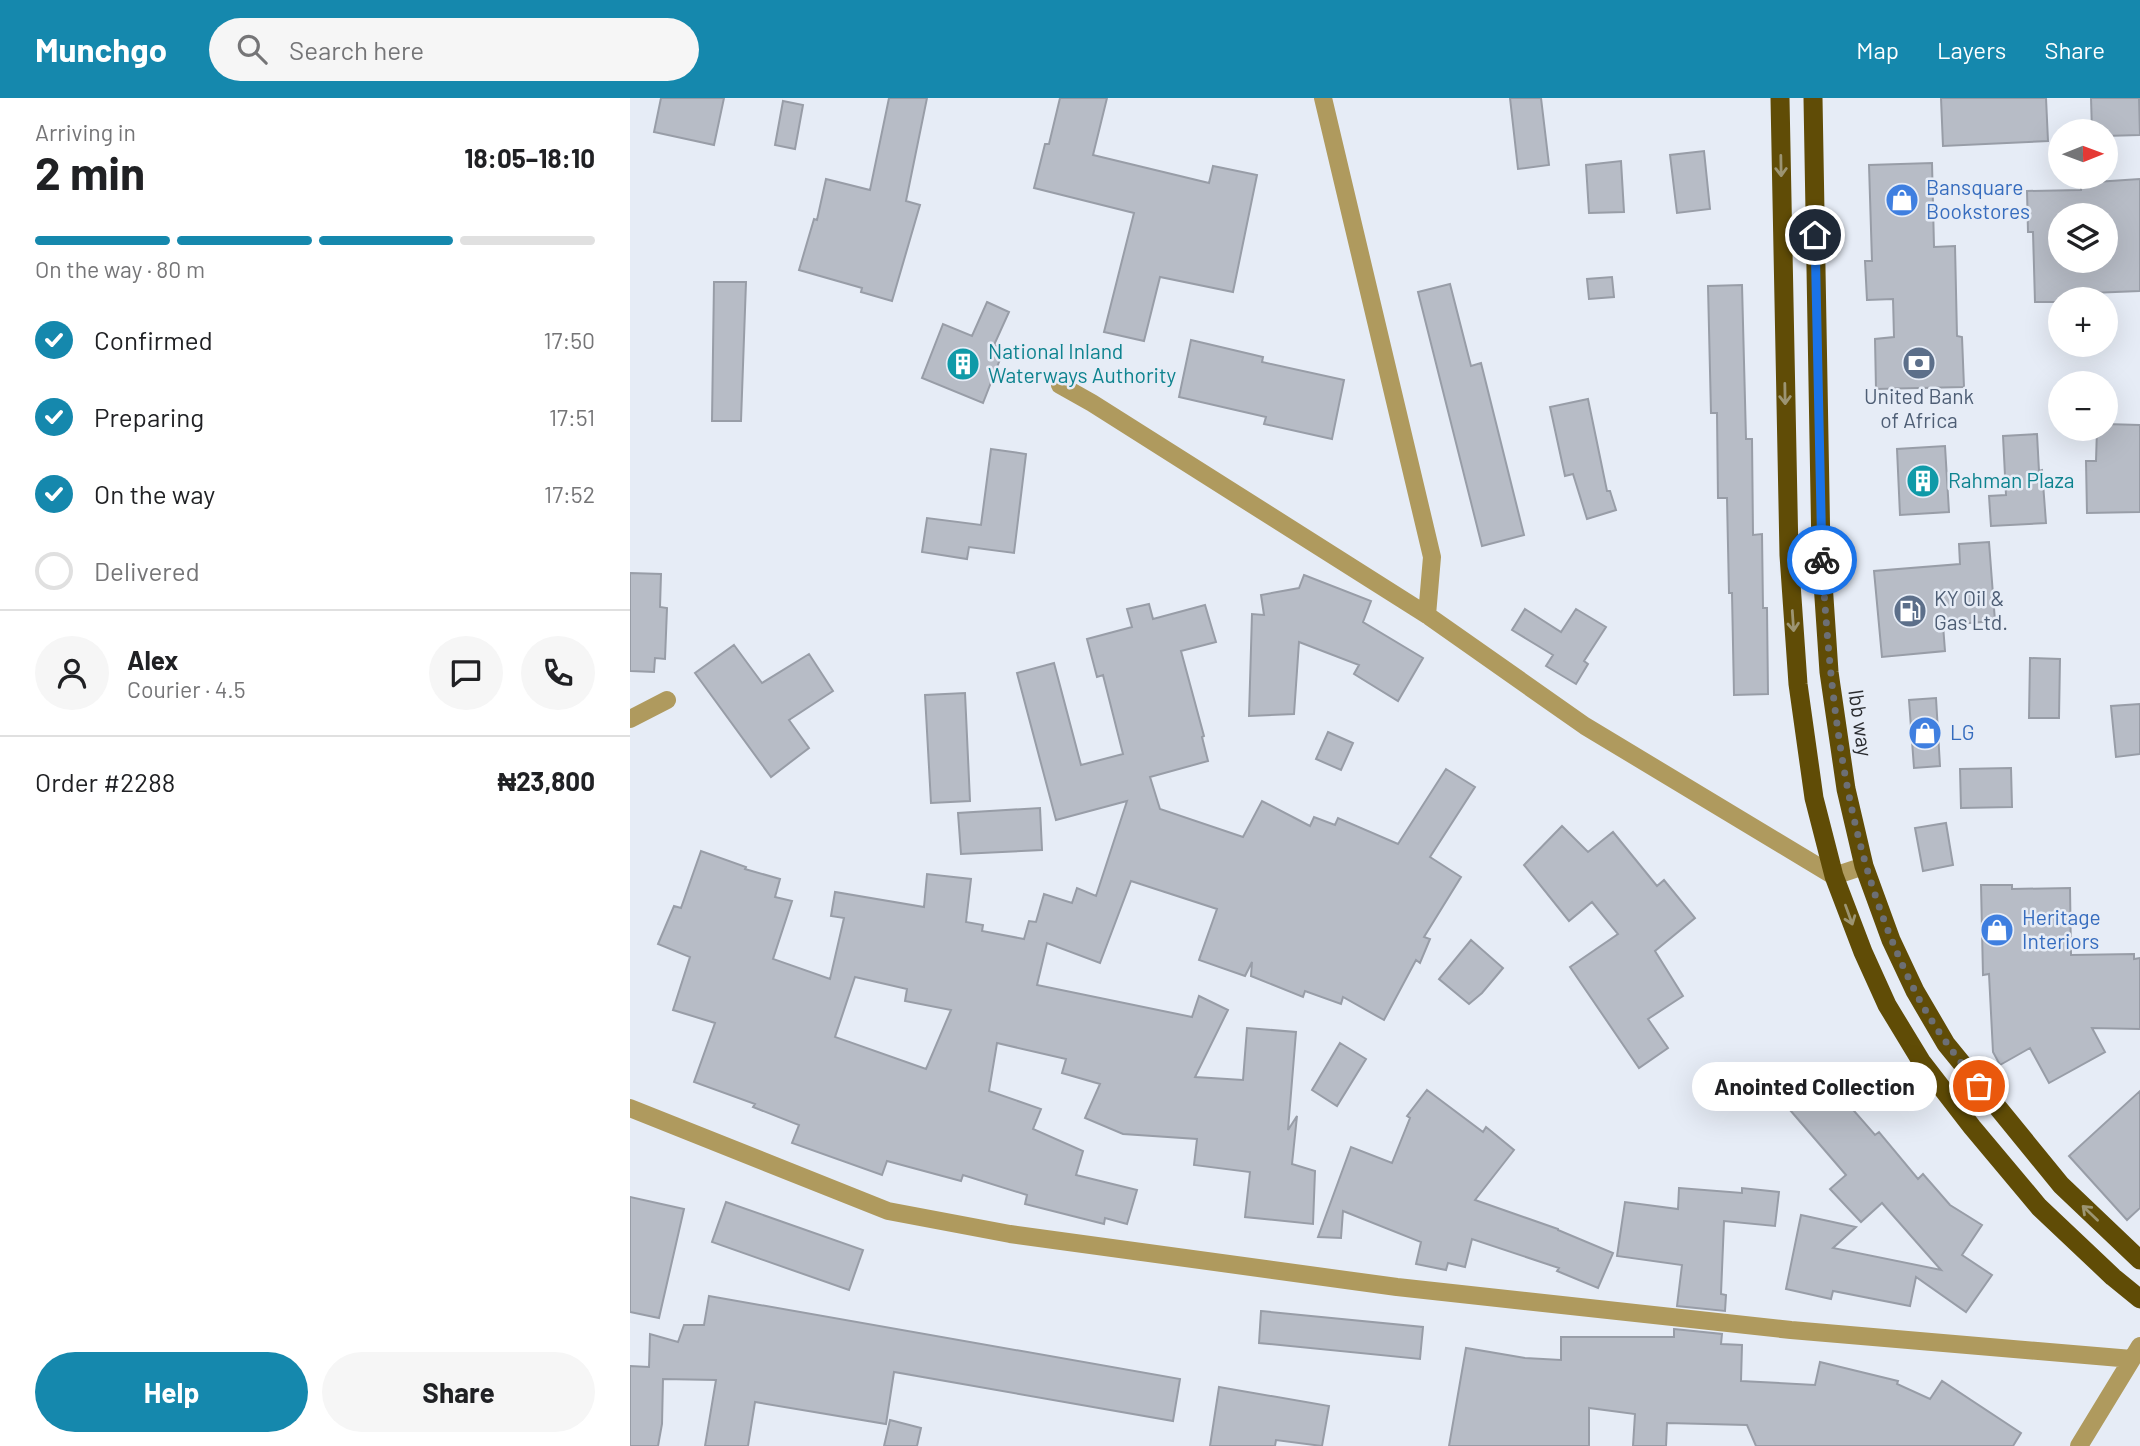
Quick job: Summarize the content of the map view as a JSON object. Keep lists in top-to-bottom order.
{
  "streets": {
    "highway": ["Ibb way"]
  },
  "places": {
    "shop": ["Bansquare Bookstores", "LG", "Heritage Interiors"],
    "bank": ["United Bank of Africa"],
    "building": ["National Inland Waterways Authority", "Rahman Plaza"],
    "fuel station": ["KY Oil & Gas Ltd."],
    "other": ["Anointed Collection"]
  },
  "north": "right",
  "page": {
    "header": "Munchgo",
    "search": "Search here",
    "nav": ["Map", "Layers", "Share"],
    "heading": ["2 min", "Arriving in", "18:05–18:10"],
    "panel": [
      "Alex",
      "Courier · 4.5",
      "Order #2288",
      "₦23,800"
    ],
    "map_buttons": ["+", "−"],
    "bar": "On the way · 80 m",
    "list": [
      ["Confirmed", "17:50"],
      ["Preparing", "17:51"],
      ["On the way", "17:52"],
      "Delivered"
    ],
    "bubble": "Anointed Collection",
    "buttons": ["Help", "Share"]
  }
}
